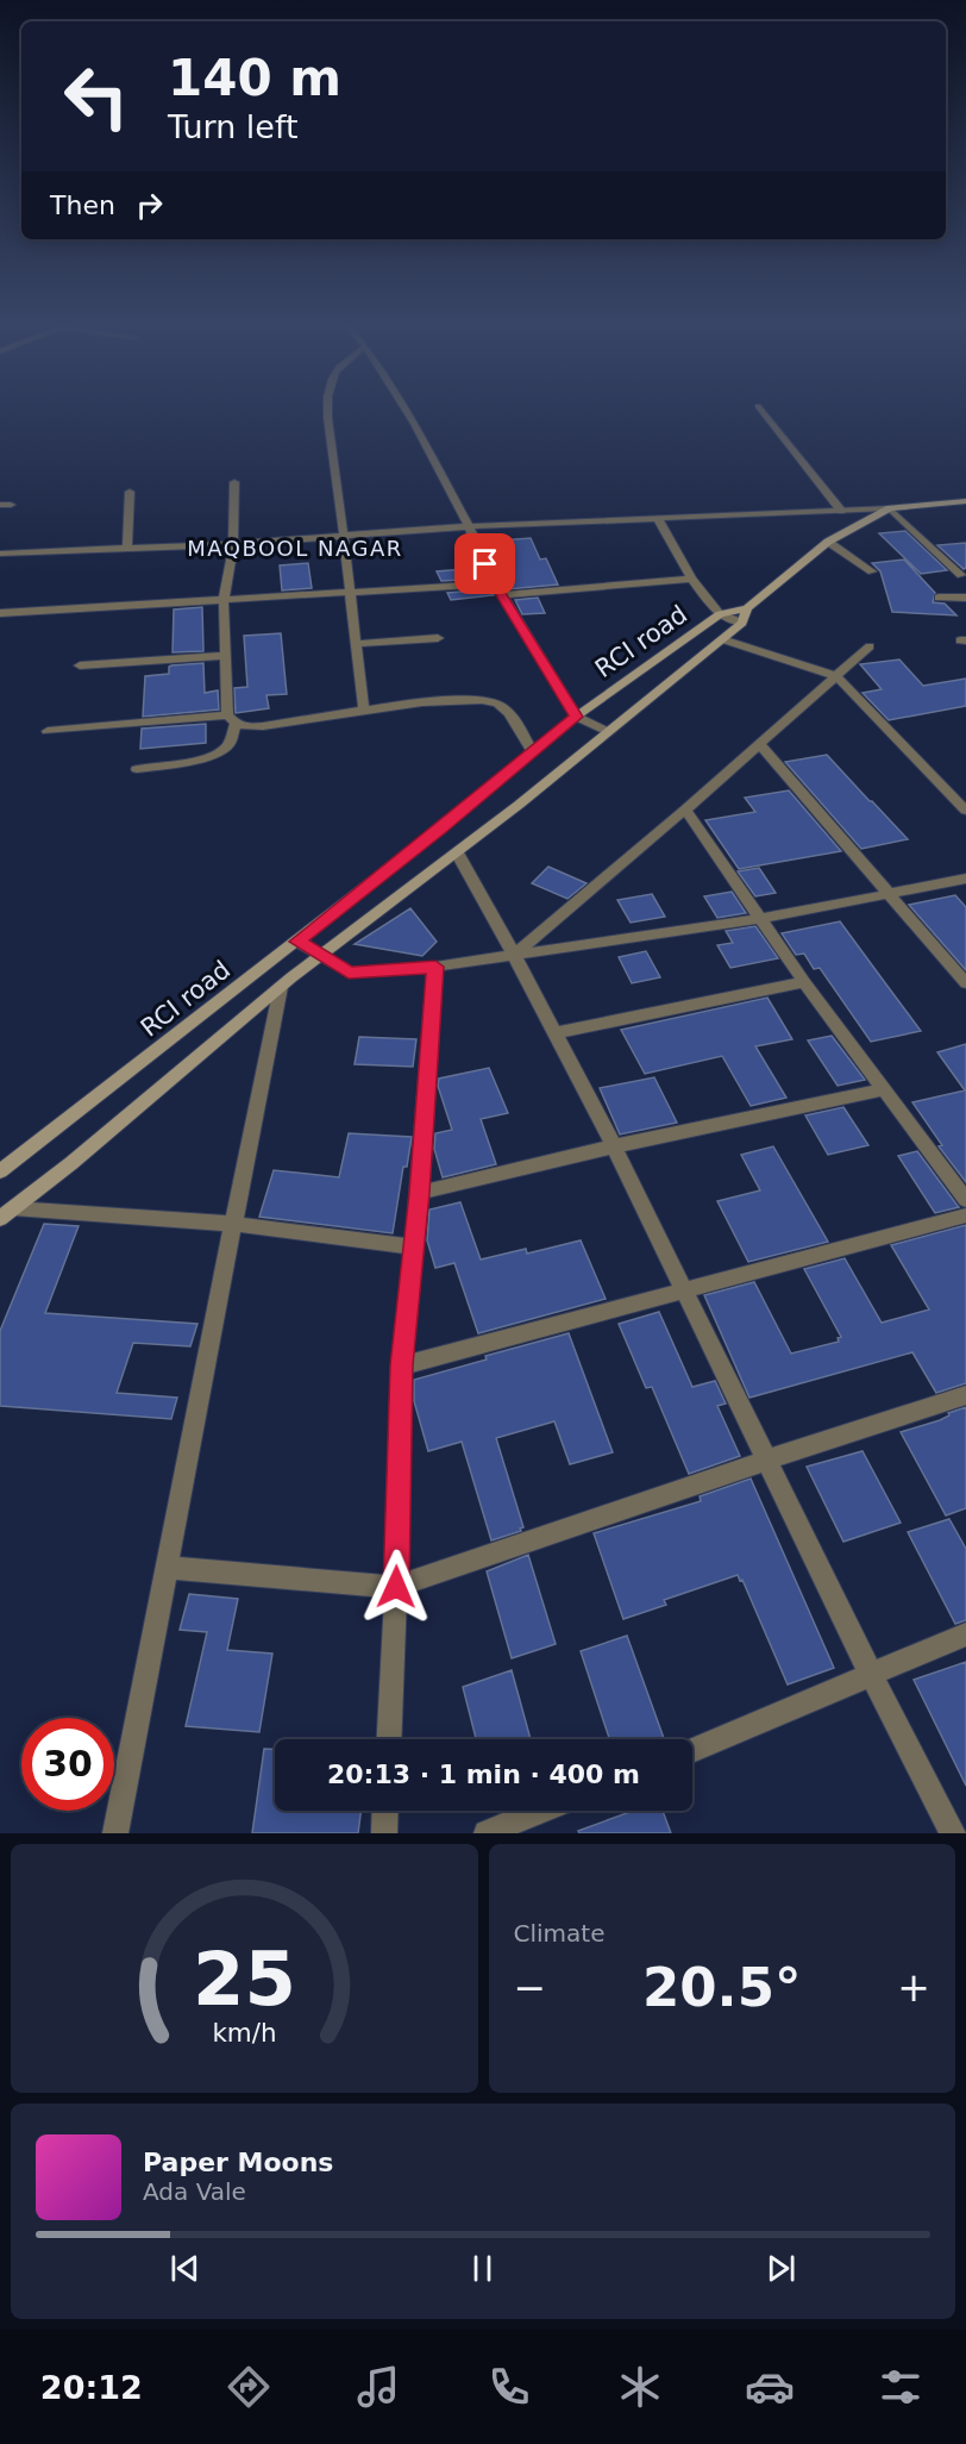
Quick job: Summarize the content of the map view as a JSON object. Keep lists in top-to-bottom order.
{
  "streets": {
    "street": ["RCI road"]
  },
  "districts": ["MAQBOOL NAGAR"],
  "page": {
    "turn": ["140 m", "Turn left"],
    "then": "Then",
    "limit": "30",
    "trip": "20:13 · 1 min · 400 m",
    "tile": "Climate",
    "heat": ["−", "20.5°", "+"],
    "song": ["Paper Moons", "Ada Vale"],
    "tabs": "20:12",
    "gauge": ["25", "km/h"]
  }
}
